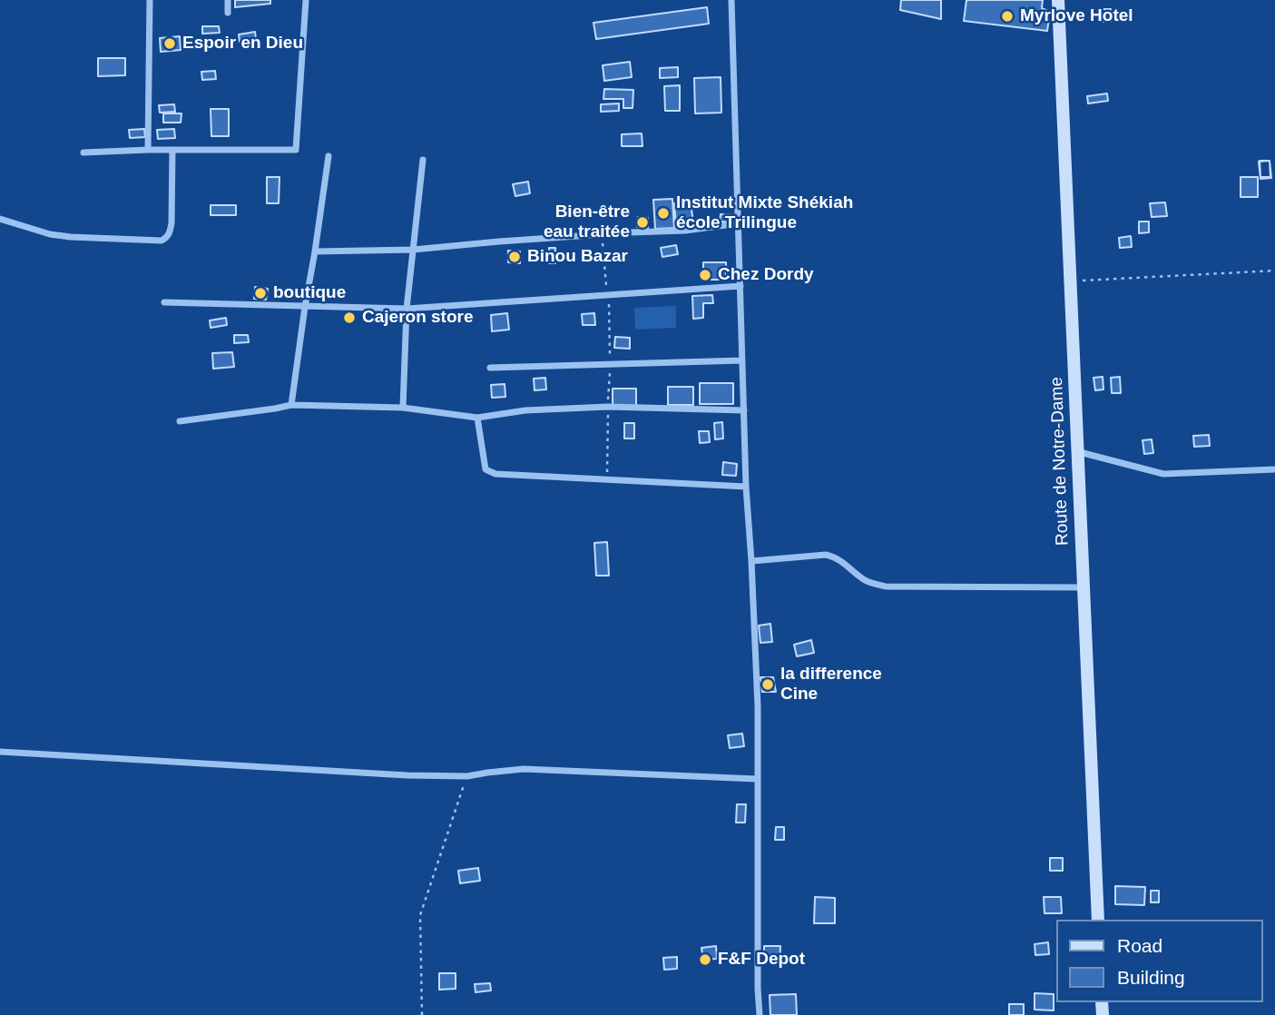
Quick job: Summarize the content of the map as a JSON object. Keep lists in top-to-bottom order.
{
  "streets": {
    "street": ["Route de Notre-Dame"]
  },
  "places": [
    "Myrlove Hotel",
    "Espoir en Dieu",
    "Institut Mixte Shékiah école Trilingue",
    "Bien-être eau traitée",
    "Binou Bazar",
    "Chez Dordy",
    "boutique",
    "Cajeron store",
    "la difference Cine",
    "F&F Depot"
  ],
  "legend": ["Road", "Building"]
}
